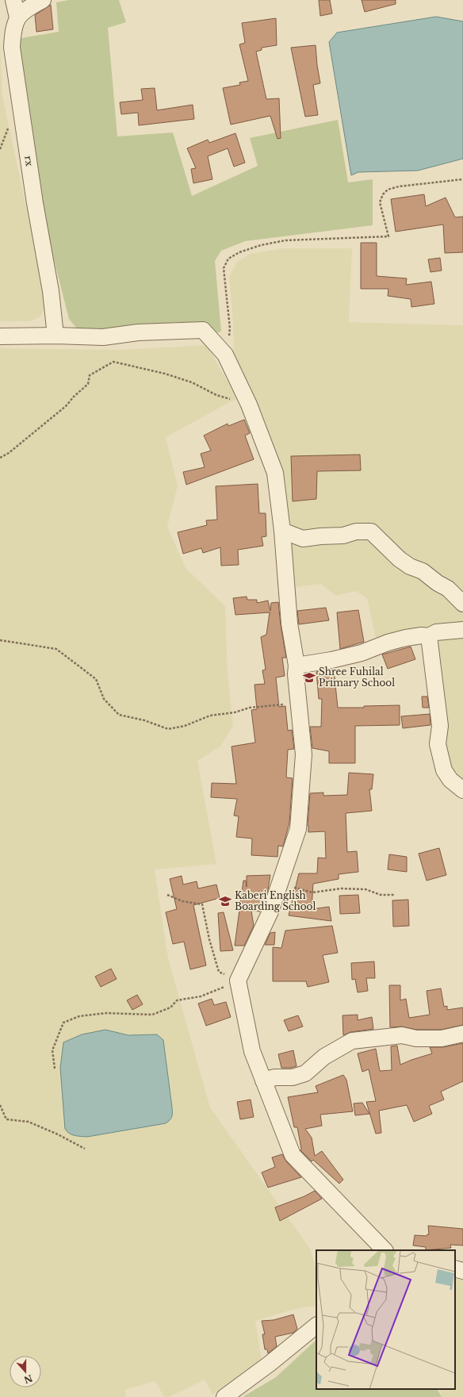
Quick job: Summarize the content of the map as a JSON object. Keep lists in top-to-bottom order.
{
  "streets": {
    "street": ["rx"]
  },
  "places": {
    "school or university": ["Shree Fuhilal Primary School", "Kaberi English Boarding School"]
  },
  "north": "bottom"
}
